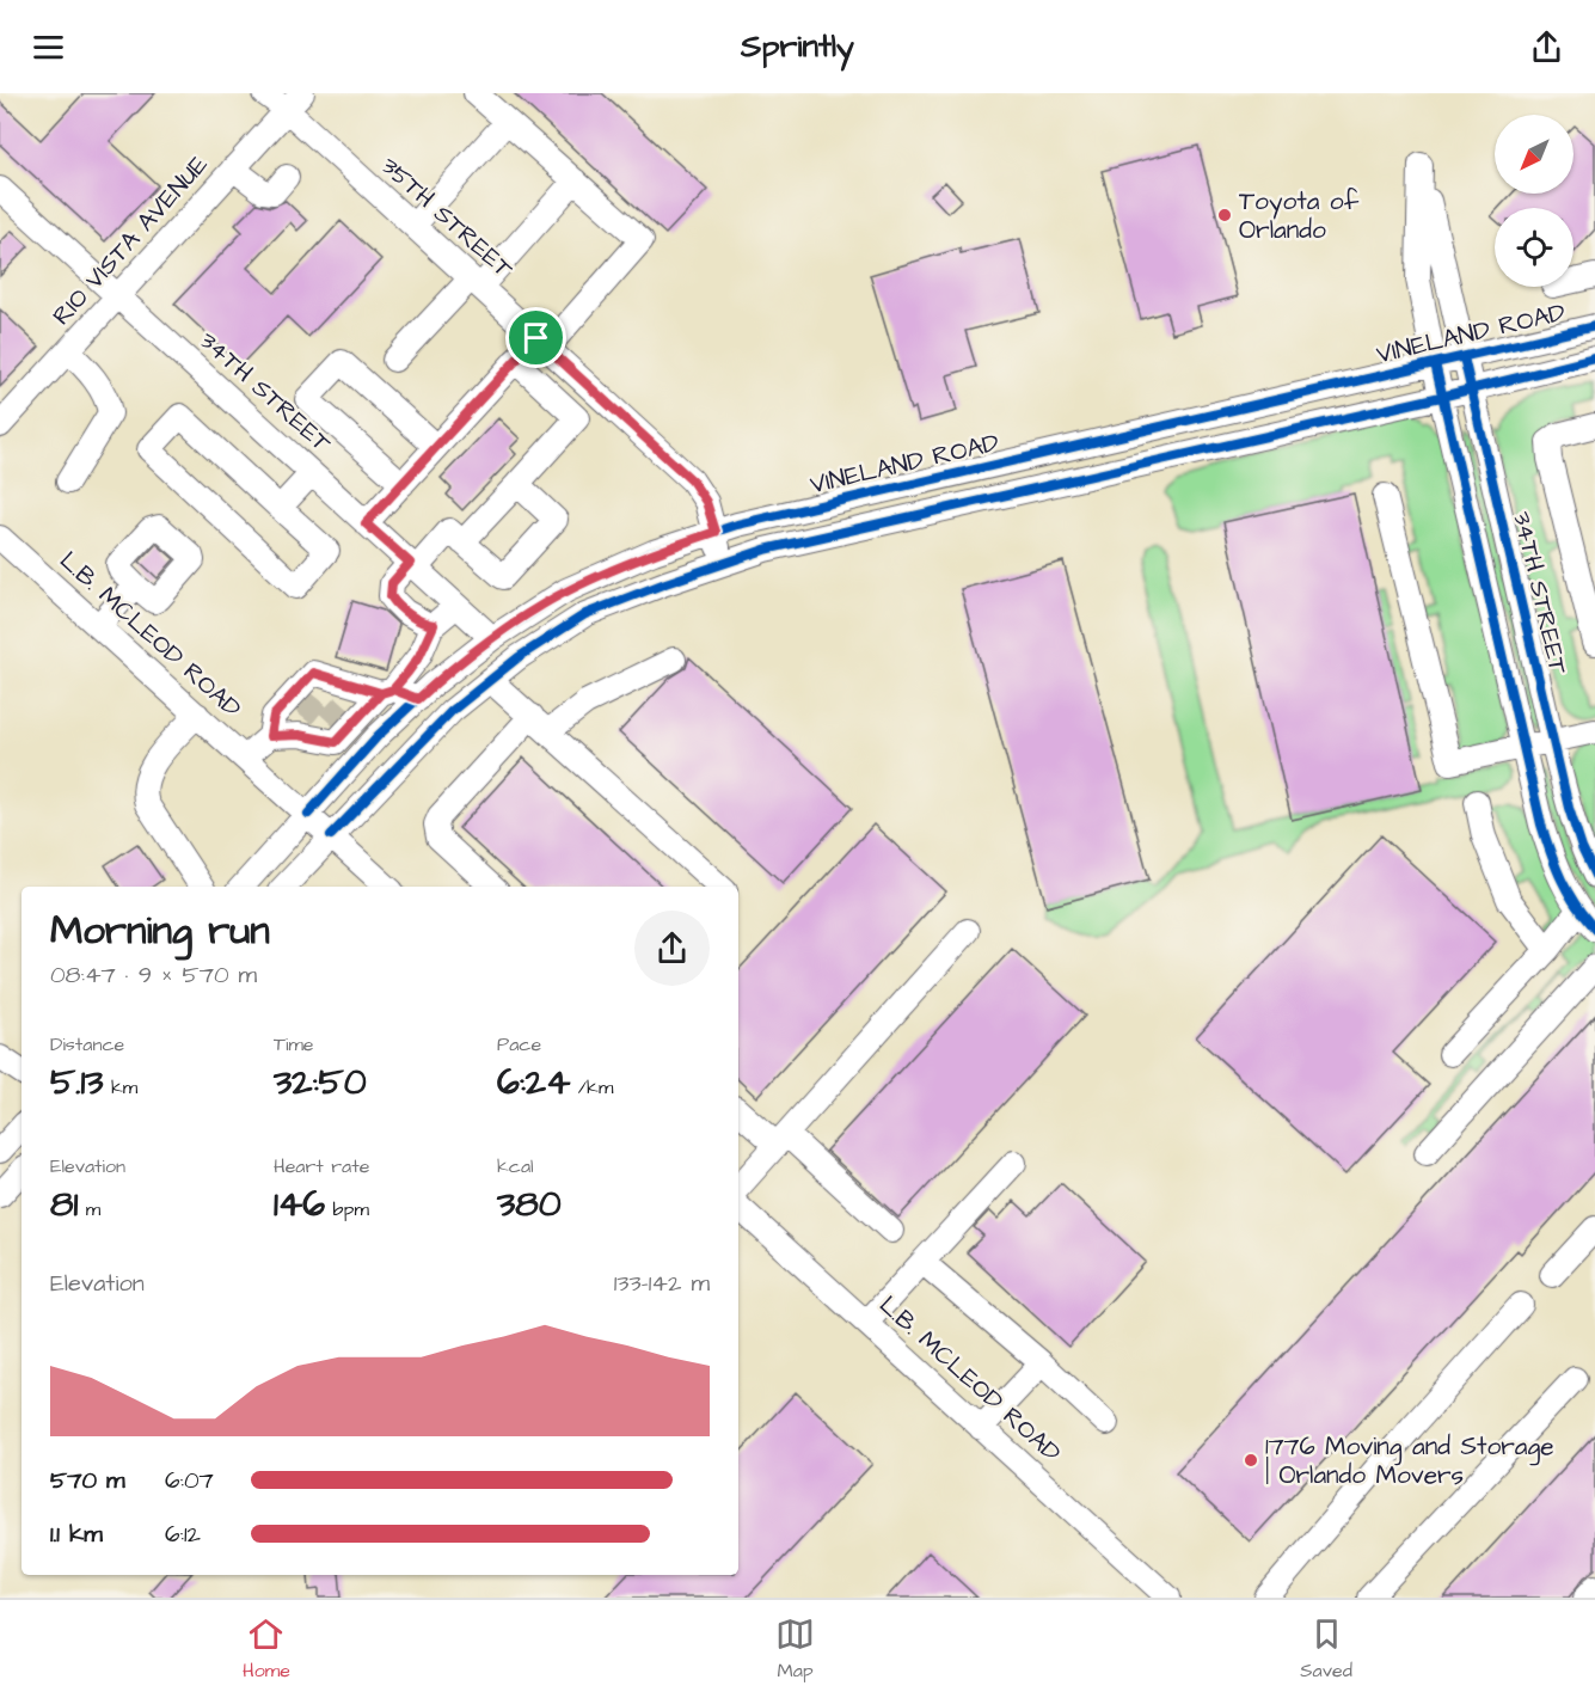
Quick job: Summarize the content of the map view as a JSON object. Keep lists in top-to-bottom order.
{
  "streets": {
    "street": [
      "35TH STREET",
      "RIO VISTA AVENUE",
      "VINELAND ROAD",
      "34TH STREET",
      "L.B. MCLEOD ROAD"
    ]
  },
  "crossings": [
    ["35TH STREET", "RIO VISTA AVENUE"],
    ["35TH STREET", "VINELAND ROAD"],
    ["RIO VISTA AVENUE", "34TH STREET"],
    ["VINELAND ROAD", "34TH STREET"],
    ["VINELAND ROAD", "L.B. MCLEOD ROAD"]
  ],
  "places": ["Toyota of Orlando", "1776 Moving and Storage | Orlando Movers"],
  "north": "bottom left",
  "page": {
    "header": "Sprintly",
    "heading": ["Morning run", "08:47 · 9 × 570 m"],
    "stats": [
      ["Distance", "5.13 km"],
      ["Time", "32:50"],
      ["Pace", "6:24 /km"],
      ["Elevation", "81 m"],
      ["Heart rate", "146 bpm"],
      ["kcal", "380"]
    ],
    "chart": ["Elevation", "133–142 m"],
    "list": [
      {
        "name": "570 m",
        "note": "6:07"
      },
      {
        "name": "1.1 km",
        "note": "6:12"
      }
    ],
    "tabs": ["Home", "Map", "Saved"]
  }
}
